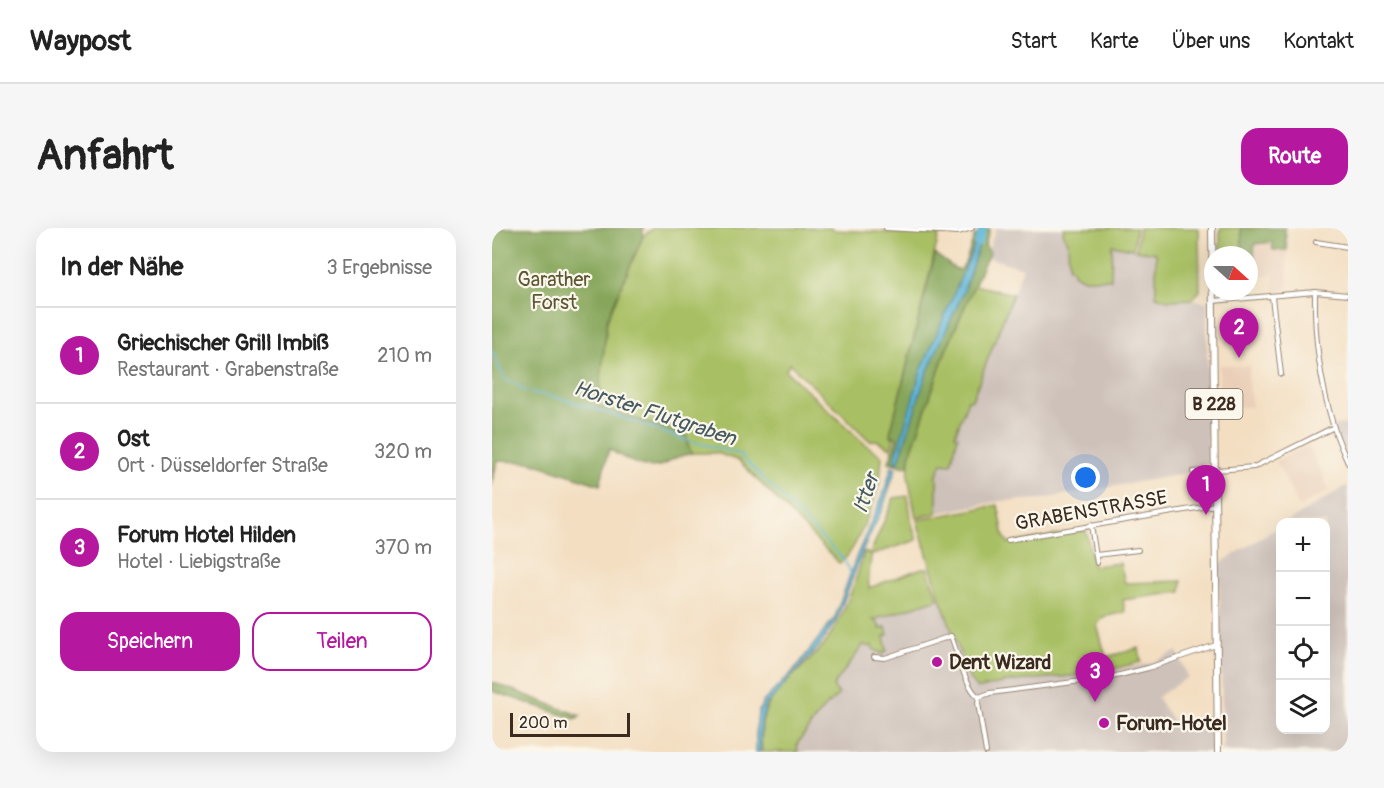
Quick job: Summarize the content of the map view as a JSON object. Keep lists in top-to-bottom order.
{
  "streets": {
    "main road": ["B 228"],
    "street": ["GRABENSTRASSE"]
  },
  "crossings": [
    ["B 228", "GRABENSTRASSE"]
  ],
  "water": ["Horster Flutgraben", "Itter"],
  "parks": ["Garather Forst"],
  "places": ["Dent Wizard", "Forum-Hotel"],
  "scale_bar": "200 m",
  "north": "right",
  "page": {
    "header": "Waypost",
    "nav": [
      "Start",
      "Karte",
      "Über uns",
      "Kontakt"
    ],
    "buttons": [
      "Route",
      ["Speichern", "Teilen"]
    ],
    "title": "Anfahrt",
    "heading": ["In der Nähe", "3 Ergebnisse"],
    "list": [
      {
        "mark": "1",
        "name": "Griechischer Grill Imbiß",
        "note": "Restaurant · Grabenstraße",
        "value": "210 m"
      },
      {
        "mark": "2",
        "name": "Ost",
        "note": "Ort · Düsseldorfer Straße",
        "value": "320 m"
      },
      {
        "mark": "3",
        "name": "Forum Hotel Hilden",
        "note": "Hotel · Liebigstraße",
        "value": "370 m"
      }
    ],
    "pins": ["2", "1", "3"],
    "map_buttons": ["+", "−"],
    "scale": "200 m"
  }
}
